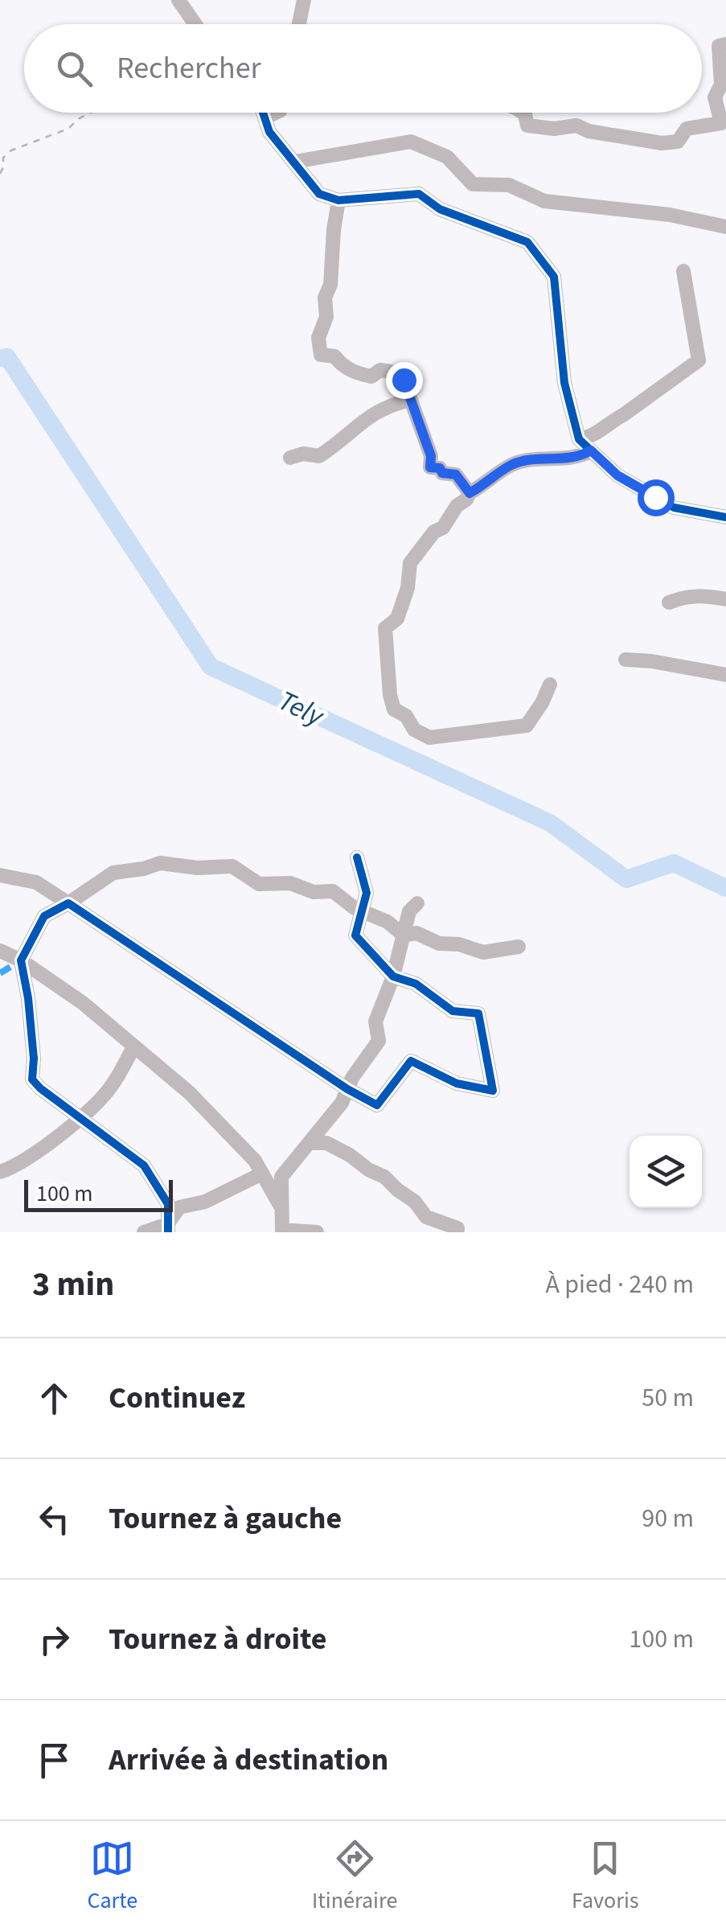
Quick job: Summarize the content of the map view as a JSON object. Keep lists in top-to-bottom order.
{
  "water": ["Tely"],
  "scale_bar": "100 m",
  "page": {
    "search": "Rechercher",
    "scale": "100 m",
    "heading": ["3 min", "À pied · 240 m"],
    "list": [
      ["Continuez", "50 m"],
      ["Tournez à gauche", "90 m"],
      ["Tournez à droite", "100 m"],
      "Arrivée à destination"
    ],
    "nav": ["Carte", "Itinéraire", "Favoris"]
  }
}
